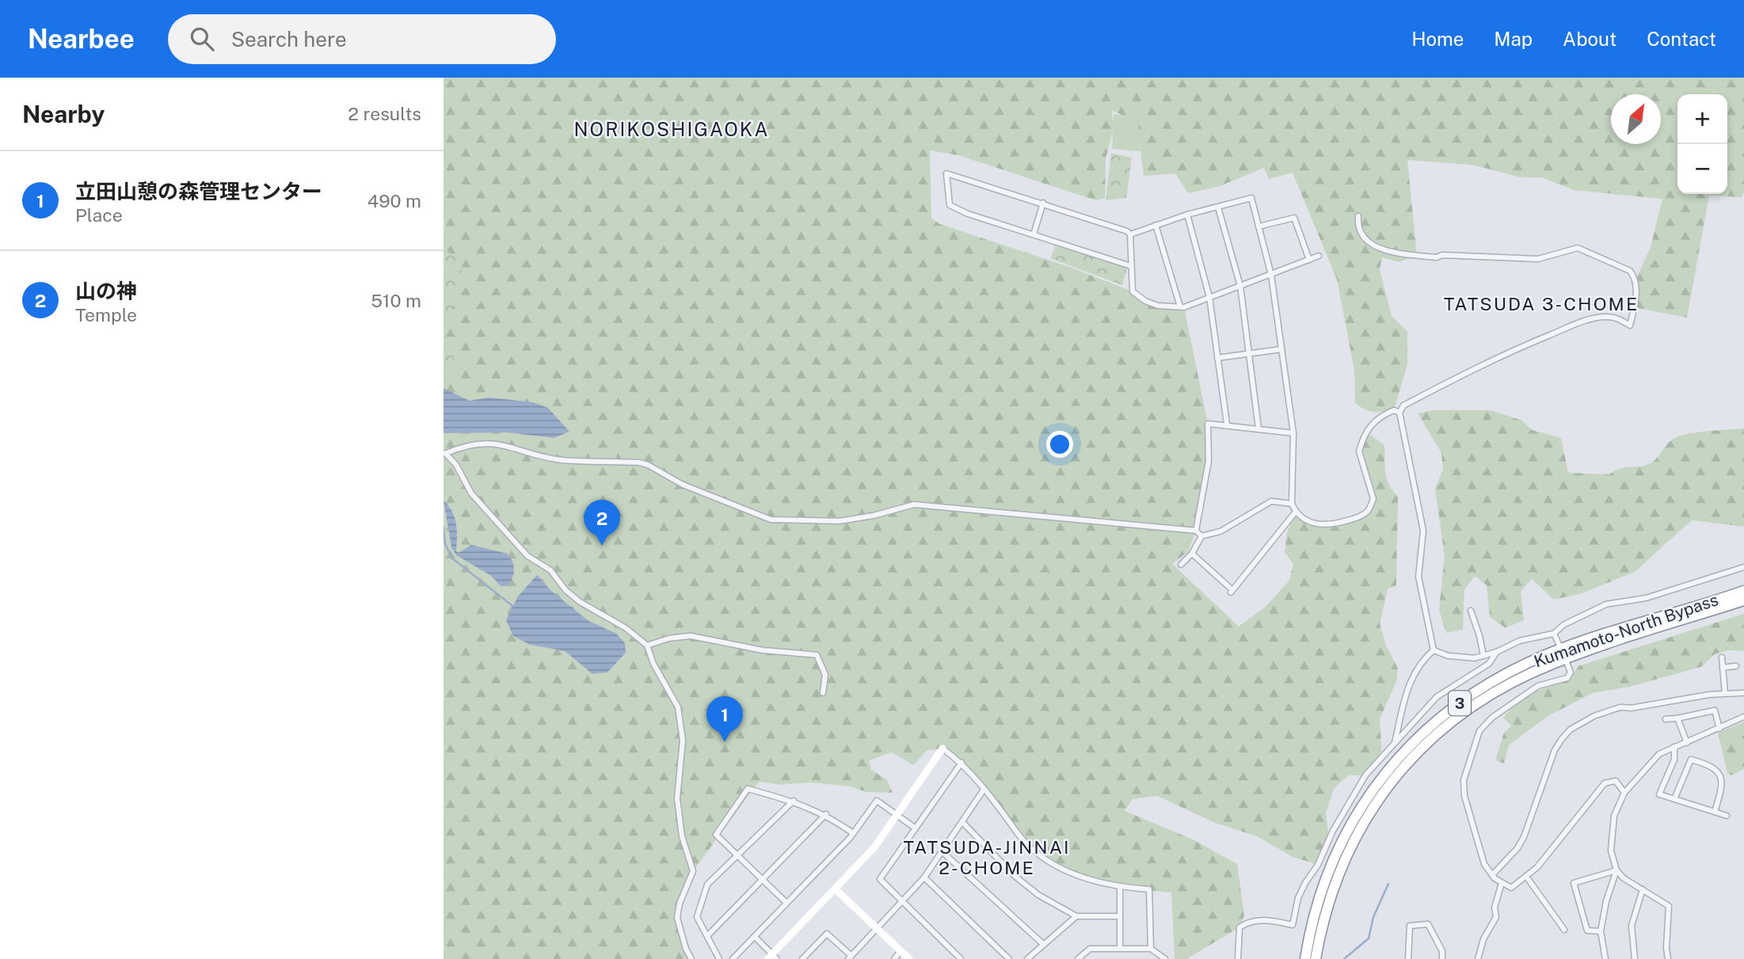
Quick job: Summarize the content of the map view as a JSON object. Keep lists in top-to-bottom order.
{
  "streets": {
    "highway": ["Kumamoto-North Bypass", "3"]
  },
  "districts": ["NORIKOSHIGAOKA", "TATSUDA 3-CHOME", "TATSUDA-JINNAI 2-CHOME"],
  "north": "top right",
  "page": {
    "header": "Nearbee",
    "search": "Search here",
    "nav": [
      "Home",
      "Map",
      "About",
      "Contact"
    ],
    "heading": ["Nearby", "2 results"],
    "map_buttons": ["+", "−"],
    "list": [
      {
        "mark": "1",
        "name": "立田山憩の森管理センター",
        "note": "Place",
        "value": "490 m"
      },
      {
        "mark": "2",
        "name": "山の神",
        "note": "Temple",
        "value": "510 m"
      }
    ],
    "pins": ["2", "1"]
  }
}
